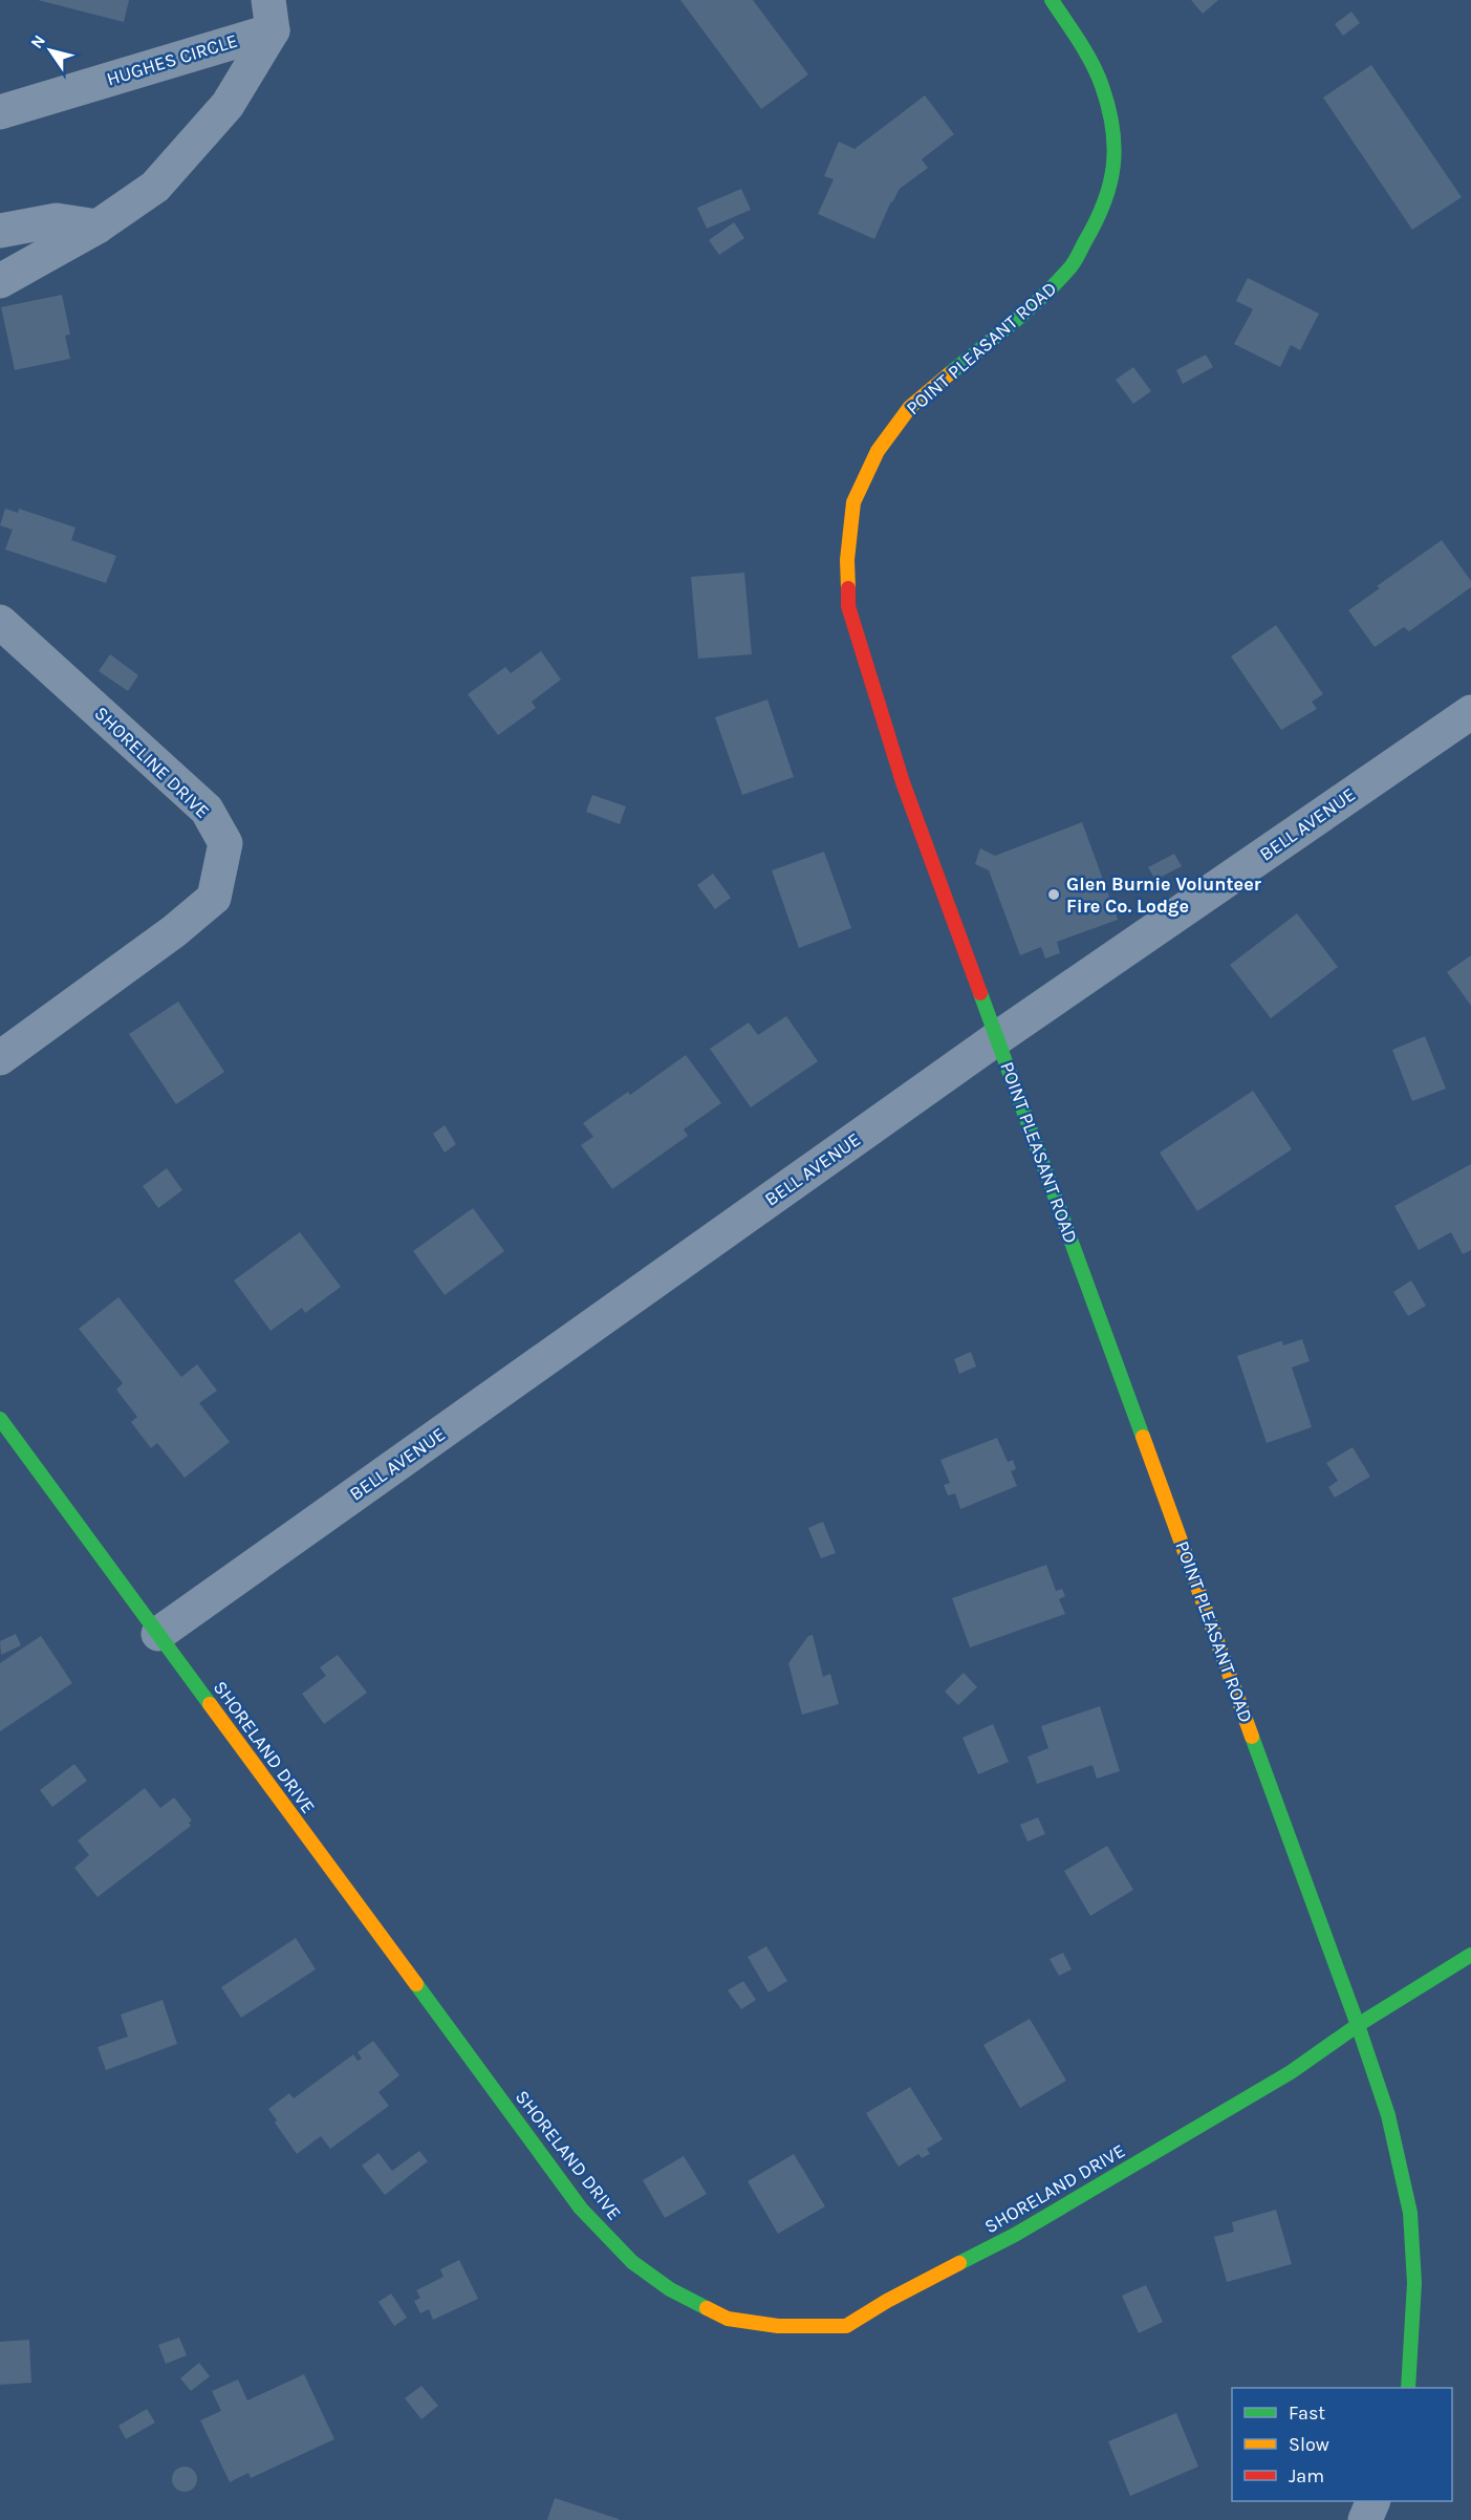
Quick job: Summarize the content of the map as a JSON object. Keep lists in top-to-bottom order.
{
  "streets": {
    "street": [
      "HUGHES CIRCLE",
      "POINT PLEASANT ROAD",
      "SHORELINE DRIVE",
      "BELL AVENUE",
      "SHORELAND DRIVE"
    ]
  },
  "crossings": [
    ["POINT PLEASANT ROAD", "BELL AVENUE"],
    ["POINT PLEASANT ROAD", "SHORELAND DRIVE"],
    ["BELL AVENUE", "SHORELAND DRIVE"]
  ],
  "places": ["Glen Burnie Volunteer Fire Co. Lodge"],
  "legend": ["Fast", "Slow", "Jam"],
  "north": "top left"
}
